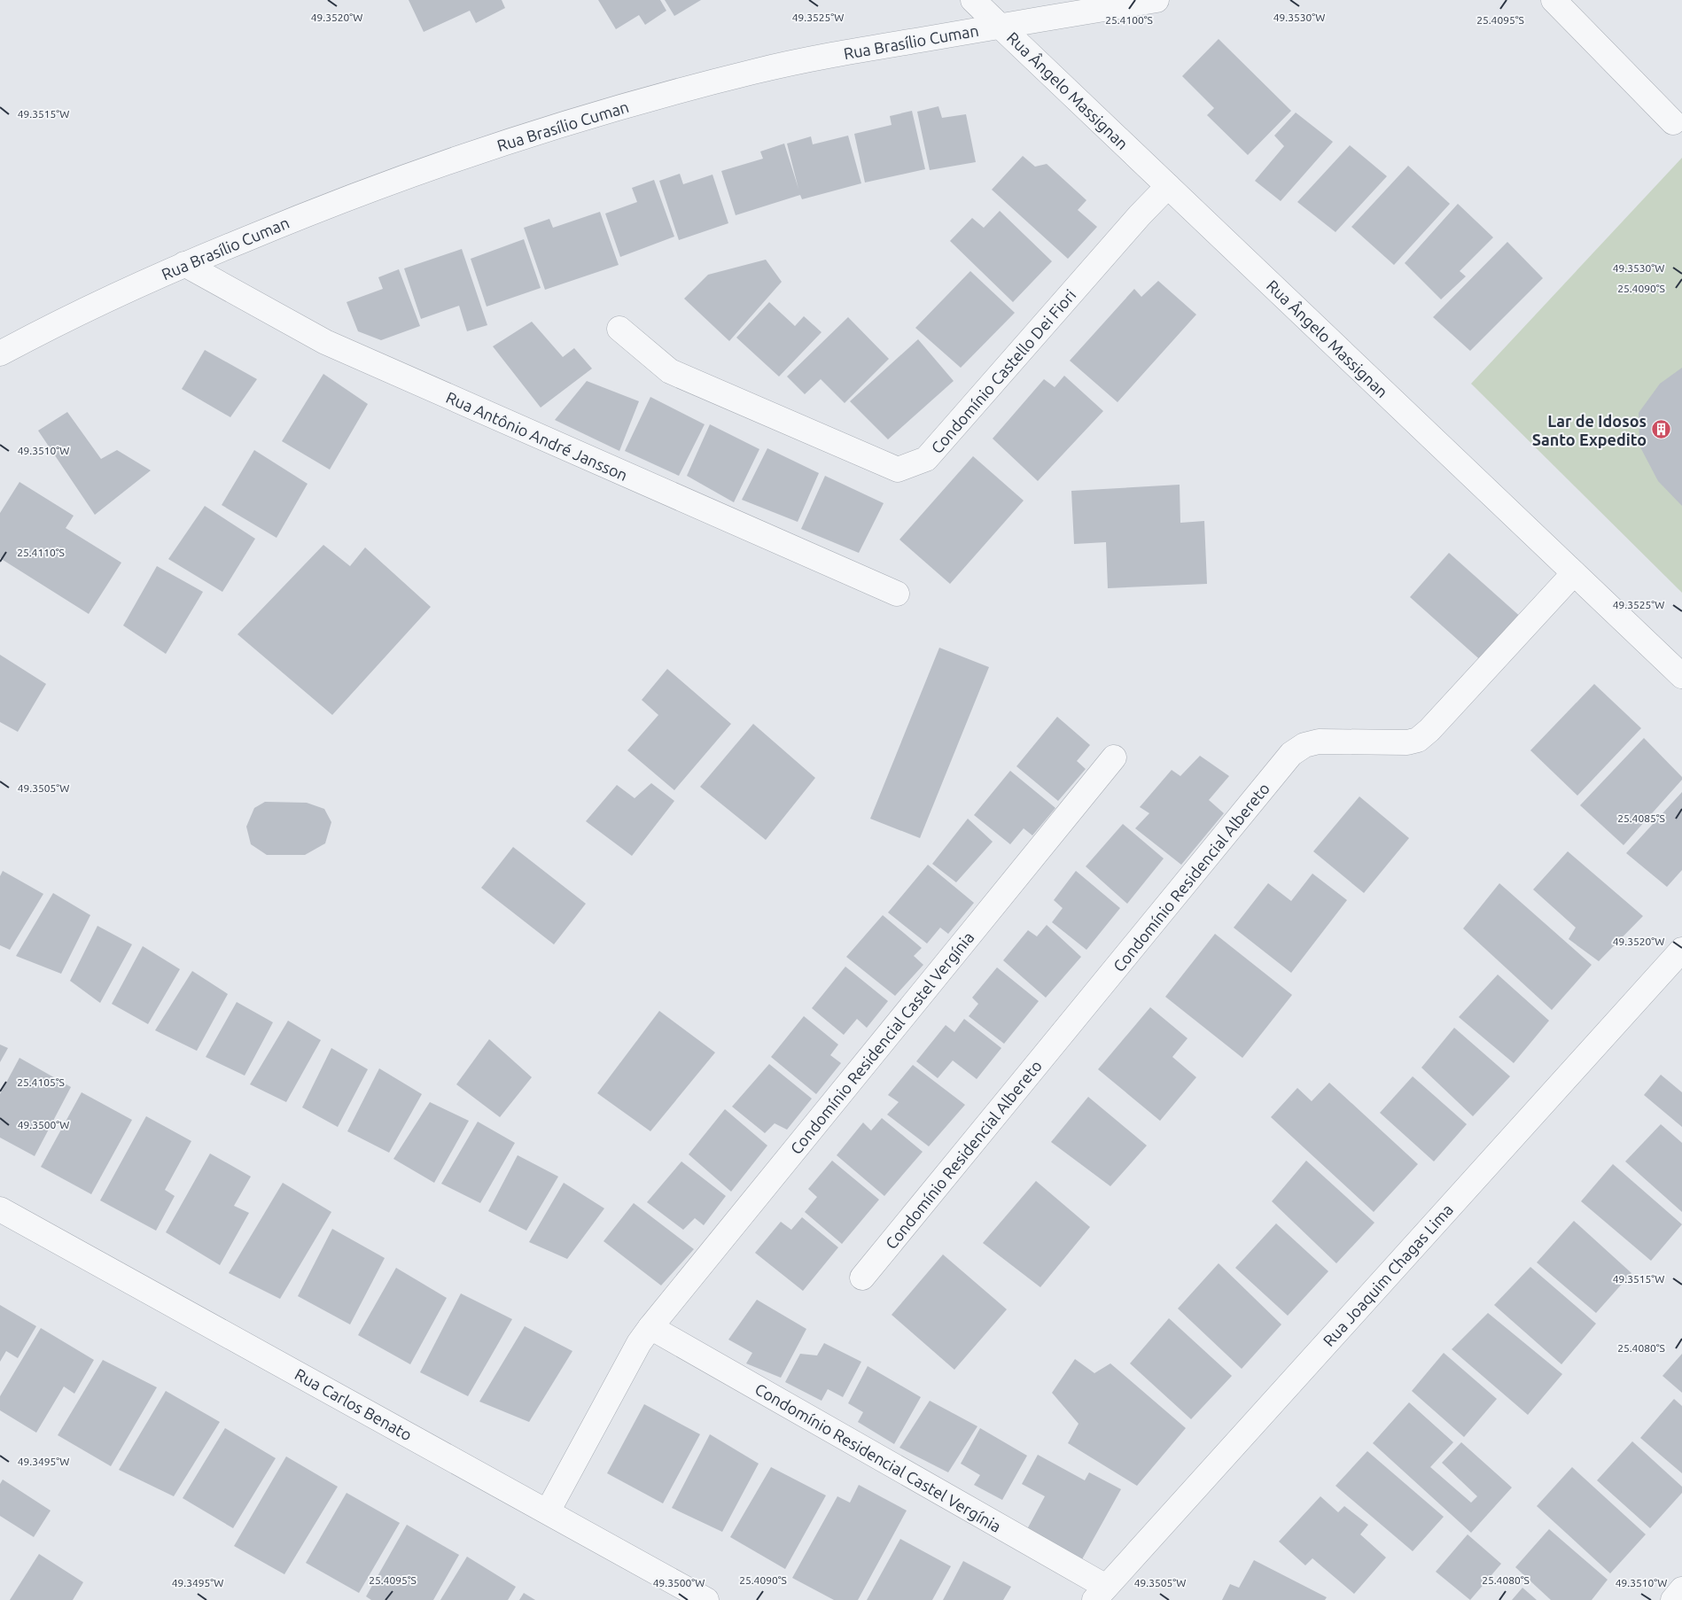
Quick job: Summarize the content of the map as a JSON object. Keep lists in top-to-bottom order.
{
  "streets": {
    "street": [
      "Rua Brasílio Cuman",
      "Rua Ângelo Massignan",
      "Condomínio Castello Dei Fiori",
      "Rua Antônio André Jansson",
      "Condomínio Residencial Albereto",
      "Condomínio Residencial Castel Vergínia",
      "Rua Joaquim Chagas Lima",
      "Rua Carlos Benato"
    ]
  },
  "crossings": [
    ["Rua Brasílio Cuman", "Rua Ângelo Massignan"],
    ["Rua Brasílio Cuman", "Rua Antônio André Jansson"],
    ["Rua Ângelo Massignan", "Condomínio Castello Dei Fiori"],
    ["Rua Ângelo Massignan", "Condomínio Residencial Albereto"],
    ["Condomínio Residencial Castel Vergínia", "Rua Joaquim Chagas Lima"],
    ["Condomínio Residencial Castel Vergínia", "Rua Carlos Benato"]
  ],
  "places": {
    "building": ["Lar de Idosos Santo Expedito"]
  },
  "coordinates": [
    "49.3520°W",
    "49.3525°W",
    "49.3530°W",
    "25.4100°S",
    "25.4095°S",
    "49.3515°W",
    "25.4090°S",
    "49.3510°W",
    "25.4110°S",
    "49.3505°W",
    "25.4085°S",
    "25.4105°S",
    "49.3500°W",
    "25.4080°S",
    "49.3495°W"
  ]
}
